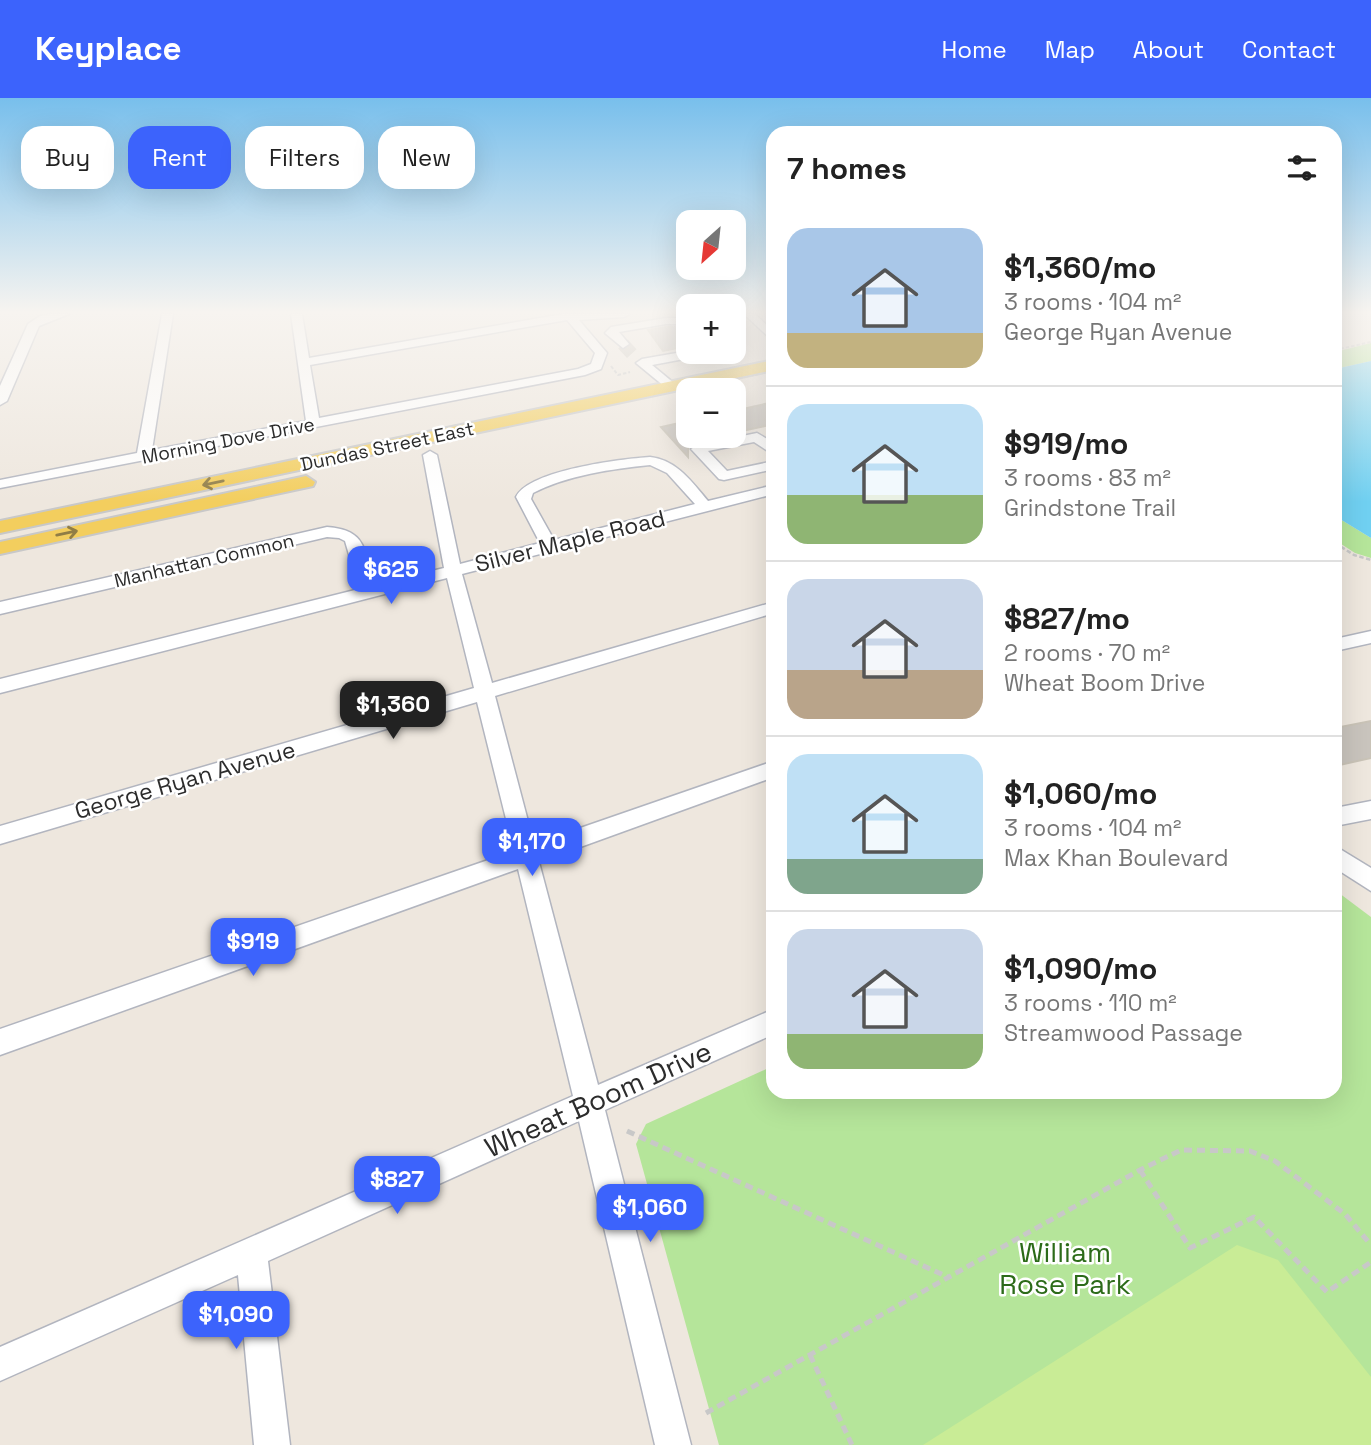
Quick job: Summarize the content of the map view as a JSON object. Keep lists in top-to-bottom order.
{
  "streets": {
    "main road": ["Dundas Street East"],
    "street": [
      "Morning Dove Drive",
      "Silver Maple Road",
      "Manhattan Common",
      "George Ryan Avenue",
      "Wheat Boom Drive"
    ]
  },
  "crossings": [
    ["Silver Maple Road", "Manhattan Common"]
  ],
  "parks": ["William Rose Park"],
  "north": "bottom left",
  "page": {
    "header": "Keyplace",
    "nav": [
      "Home",
      "Map",
      "About",
      "Contact"
    ],
    "chip": [
      "Buy",
      "Rent",
      "Filters",
      "New"
    ],
    "heading": "7 homes",
    "map_buttons": ["+", "−"],
    "list": [
      {
        "name": "$1,360/mo",
        "note": "3 rooms · 104 m² · George Ryan Avenue"
      },
      {
        "name": "$919/mo",
        "note": "3 rooms · 83 m² · Grindstone Trail"
      },
      {
        "name": "$827/mo",
        "note": "2 rooms · 70 m² · Wheat Boom Drive"
      },
      {
        "name": "$1,060/mo",
        "note": "3 rooms · 104 m² · Max Khan Boulevard"
      },
      {
        "name": "$1,090/mo",
        "note": "3 rooms · 110 m² · Streamwood Passage"
      }
    ],
    "price": [
      "$625",
      "$1,360",
      "$1,170",
      "$919",
      "$827",
      "$1,060",
      "$1,090"
    ]
  }
}
